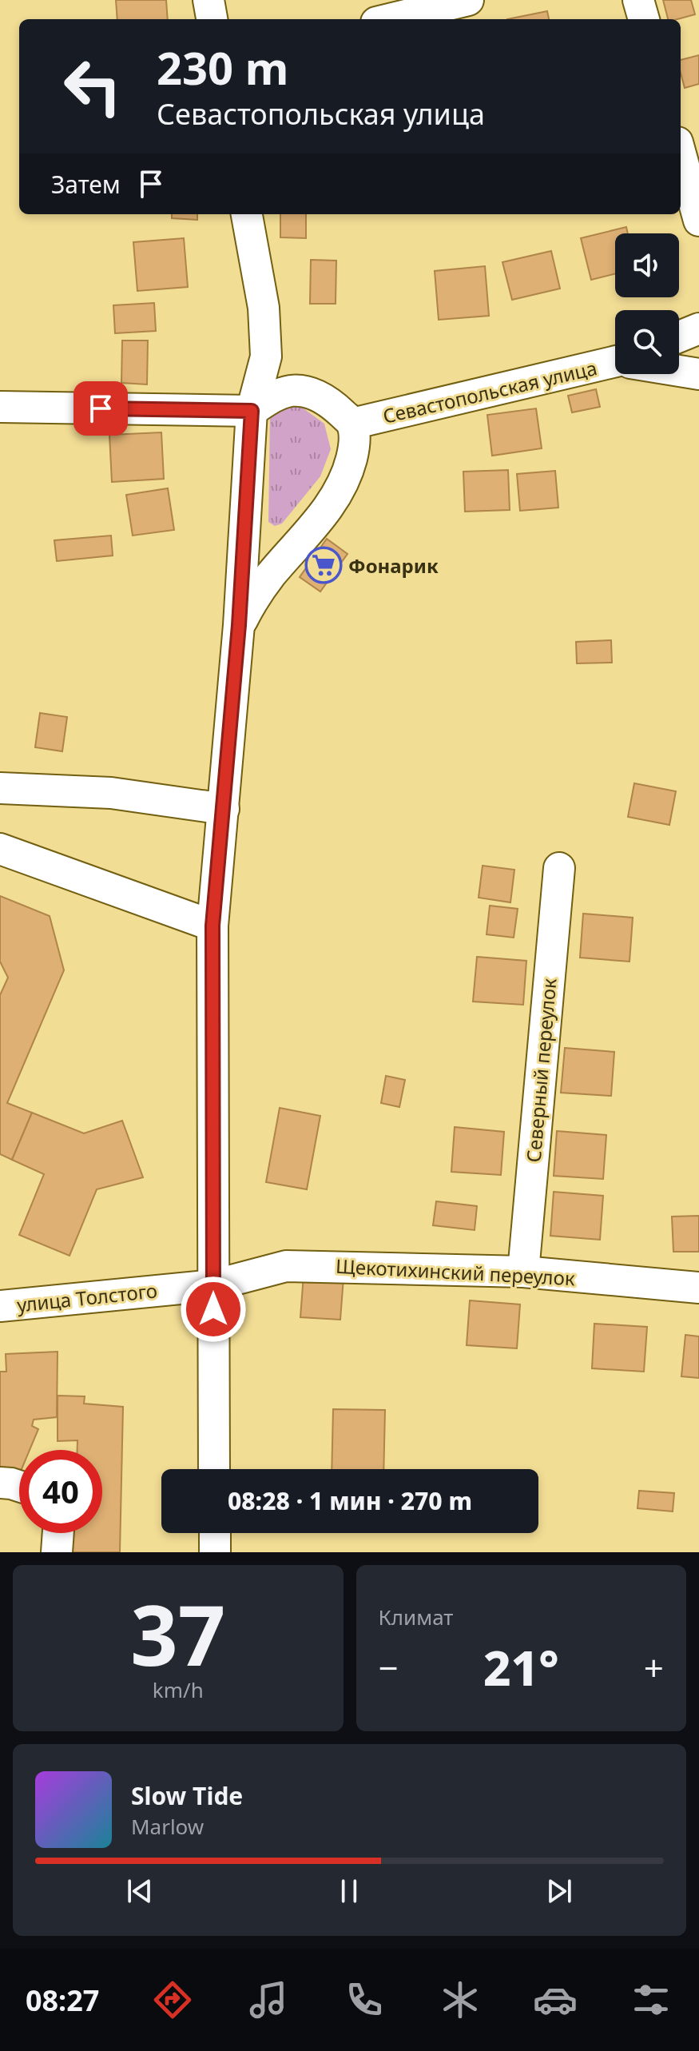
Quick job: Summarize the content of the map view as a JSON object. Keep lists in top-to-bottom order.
{
  "streets": {
    "street": [
      "Севастопольская улица",
      "Северный переулок",
      "Щекотихинский переулок",
      "улица Толстого"
    ]
  },
  "crossings": [
    ["Северный переулок", "Щекотихинский переулок"],
    ["Щекотихинский переулок", "улица Толстого"]
  ],
  "places": {
    "supermarket": ["Фонарик"]
  },
  "page": {
    "turn": ["230 m", "Севастопольская улица"],
    "then": "Затем",
    "limit": "40",
    "trip": "08:28 · 1 мин · 270 m",
    "tile": [
      ["37", "km/h"],
      "Климат"
    ],
    "heat": ["−", "21°", "+"],
    "song": ["Slow Tide", "Marlow"],
    "tabs": "08:27"
  }
}
